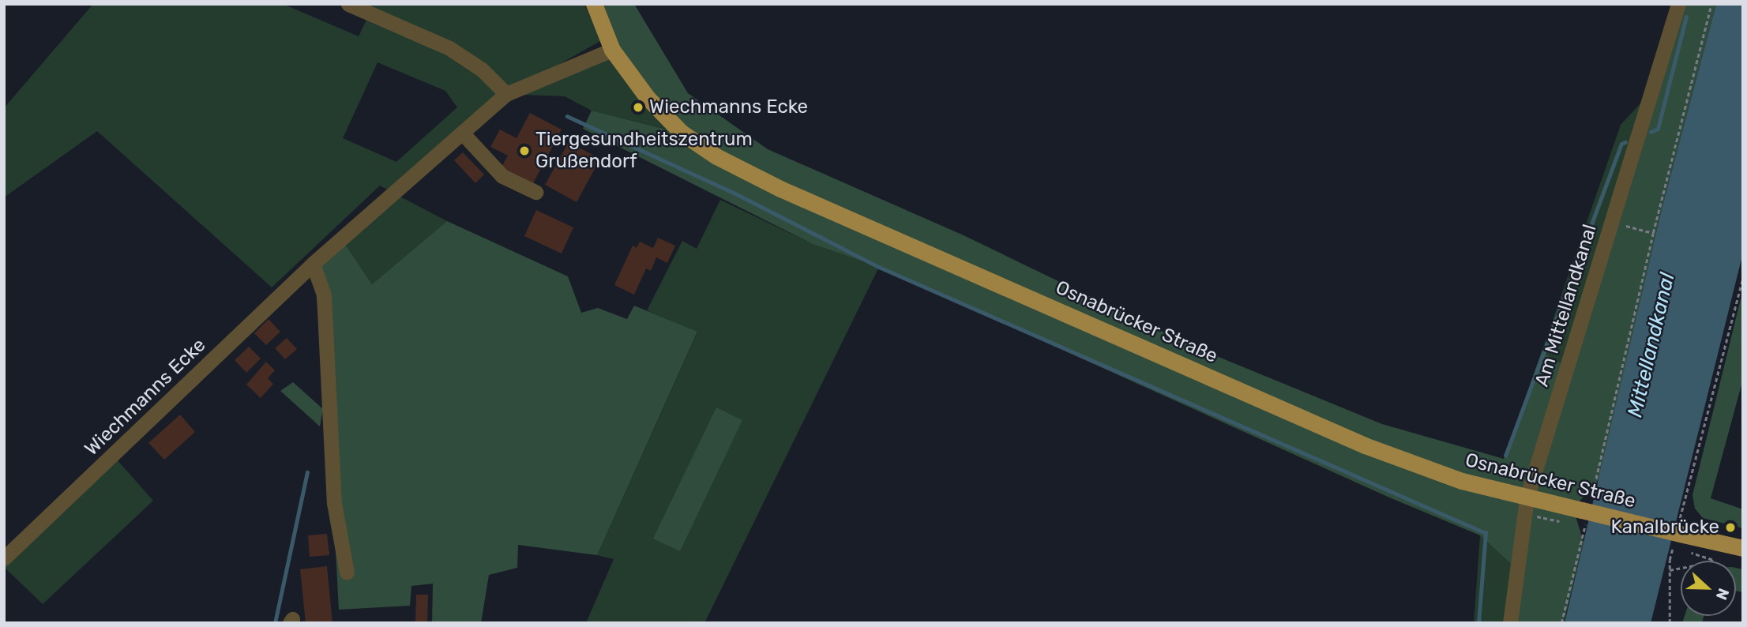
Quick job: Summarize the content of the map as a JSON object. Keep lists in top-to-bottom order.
{
  "streets": {
    "main road": ["Osnabrücker Straße"],
    "street": ["Am Mittellandkanal", "Wiechmanns Ecke"]
  },
  "crossings": [
    ["Am Mittellandkanal", "Osnabrücker Straße"],
    ["Osnabrücker Straße", "Wiechmanns Ecke"]
  ],
  "water": ["Mittellandkanal"],
  "places": ["Wiechmanns Ecke", "Tiergesundheitszentrum Grußendorf", "Kanalbrücke"],
  "north": "right"
}
